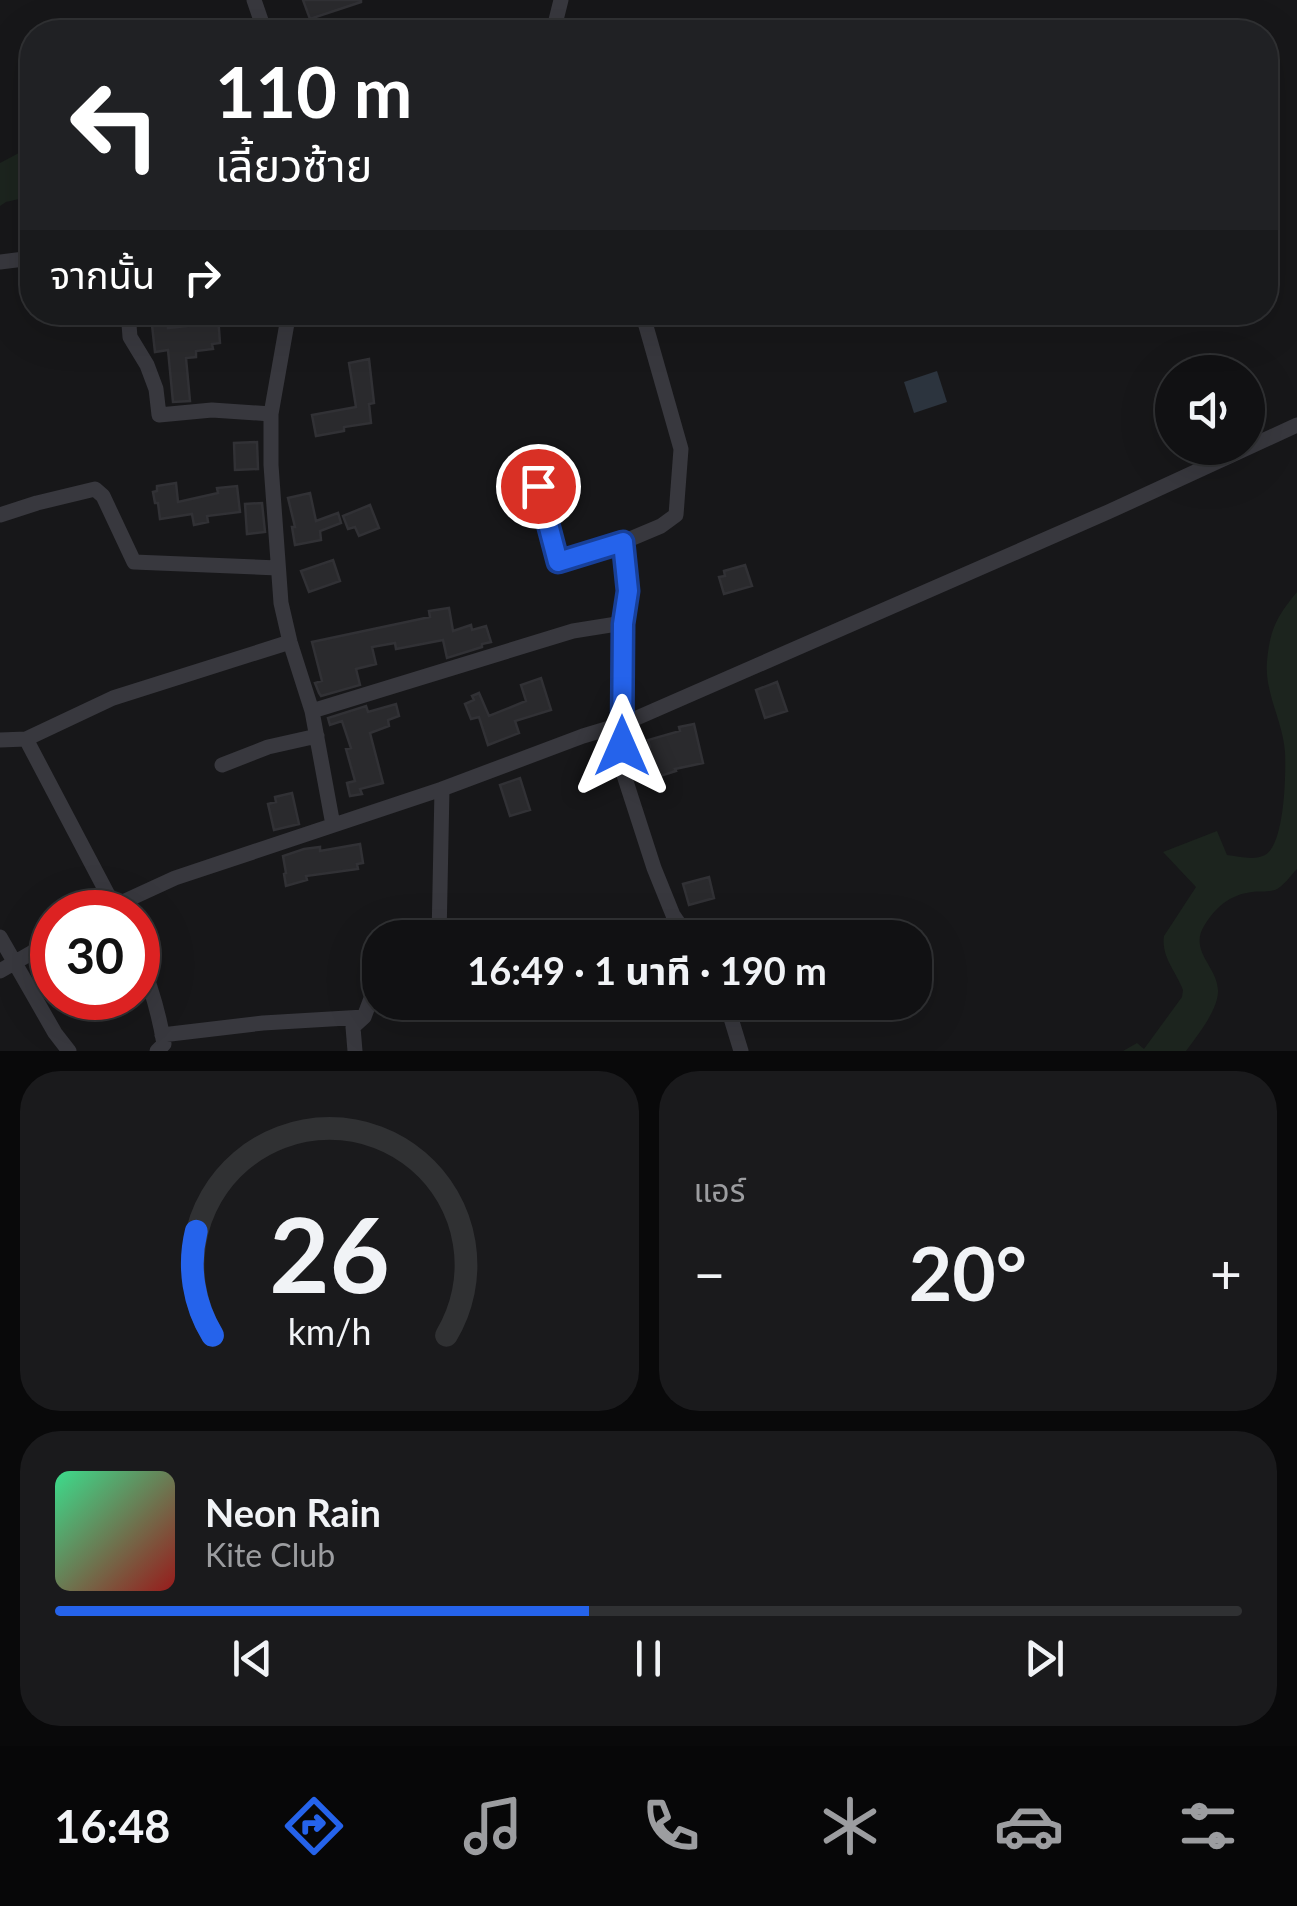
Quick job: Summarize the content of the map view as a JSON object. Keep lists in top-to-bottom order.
{
  "page": {
    "turn": ["110 m", "เลี้ยวซ้าย"],
    "then": "จากนั้น",
    "limit": "30",
    "trip": "16:49 · 1 นาที · 190 m",
    "tile": "แอร์",
    "heat": ["−", "20°", "+"],
    "song": ["Neon Rain", "Kite Club"],
    "tabs": "16:48",
    "gauge": ["26", "km/h"]
  }
}
